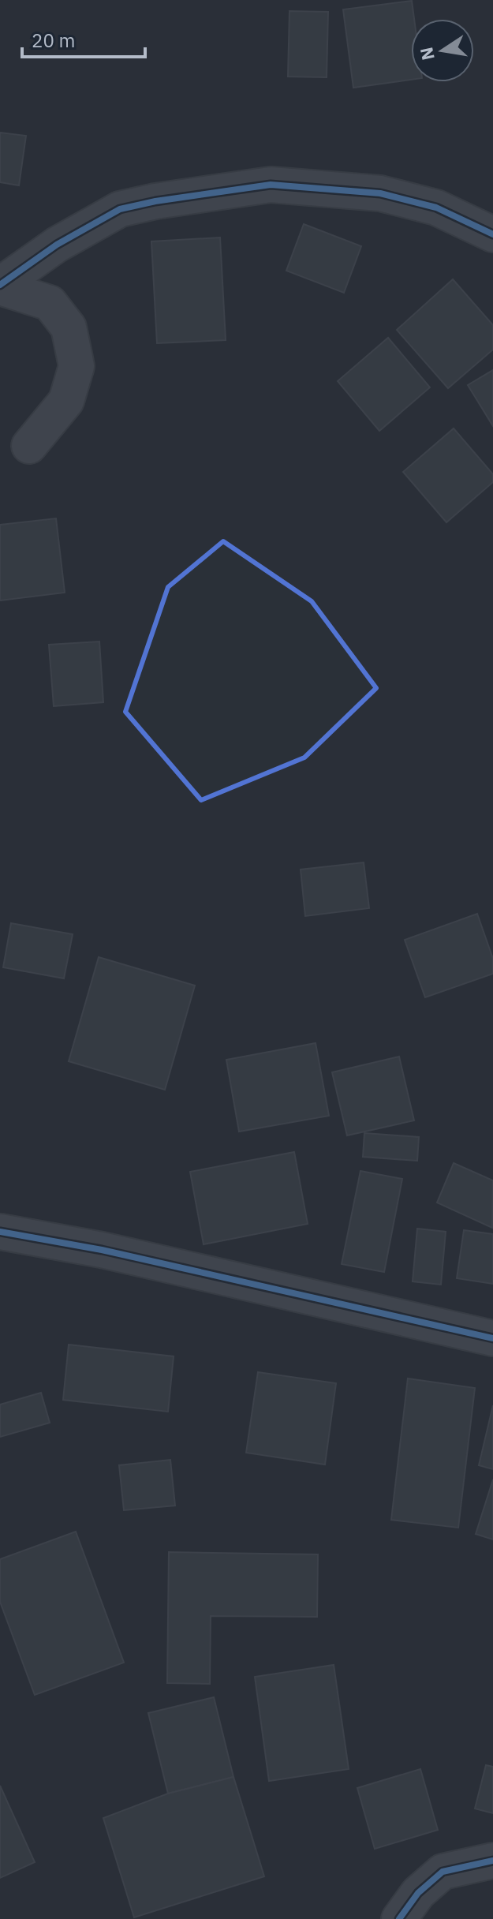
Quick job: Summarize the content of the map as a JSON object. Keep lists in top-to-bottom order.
{
  "scale_bar": "20 m",
  "north": "left"
}
